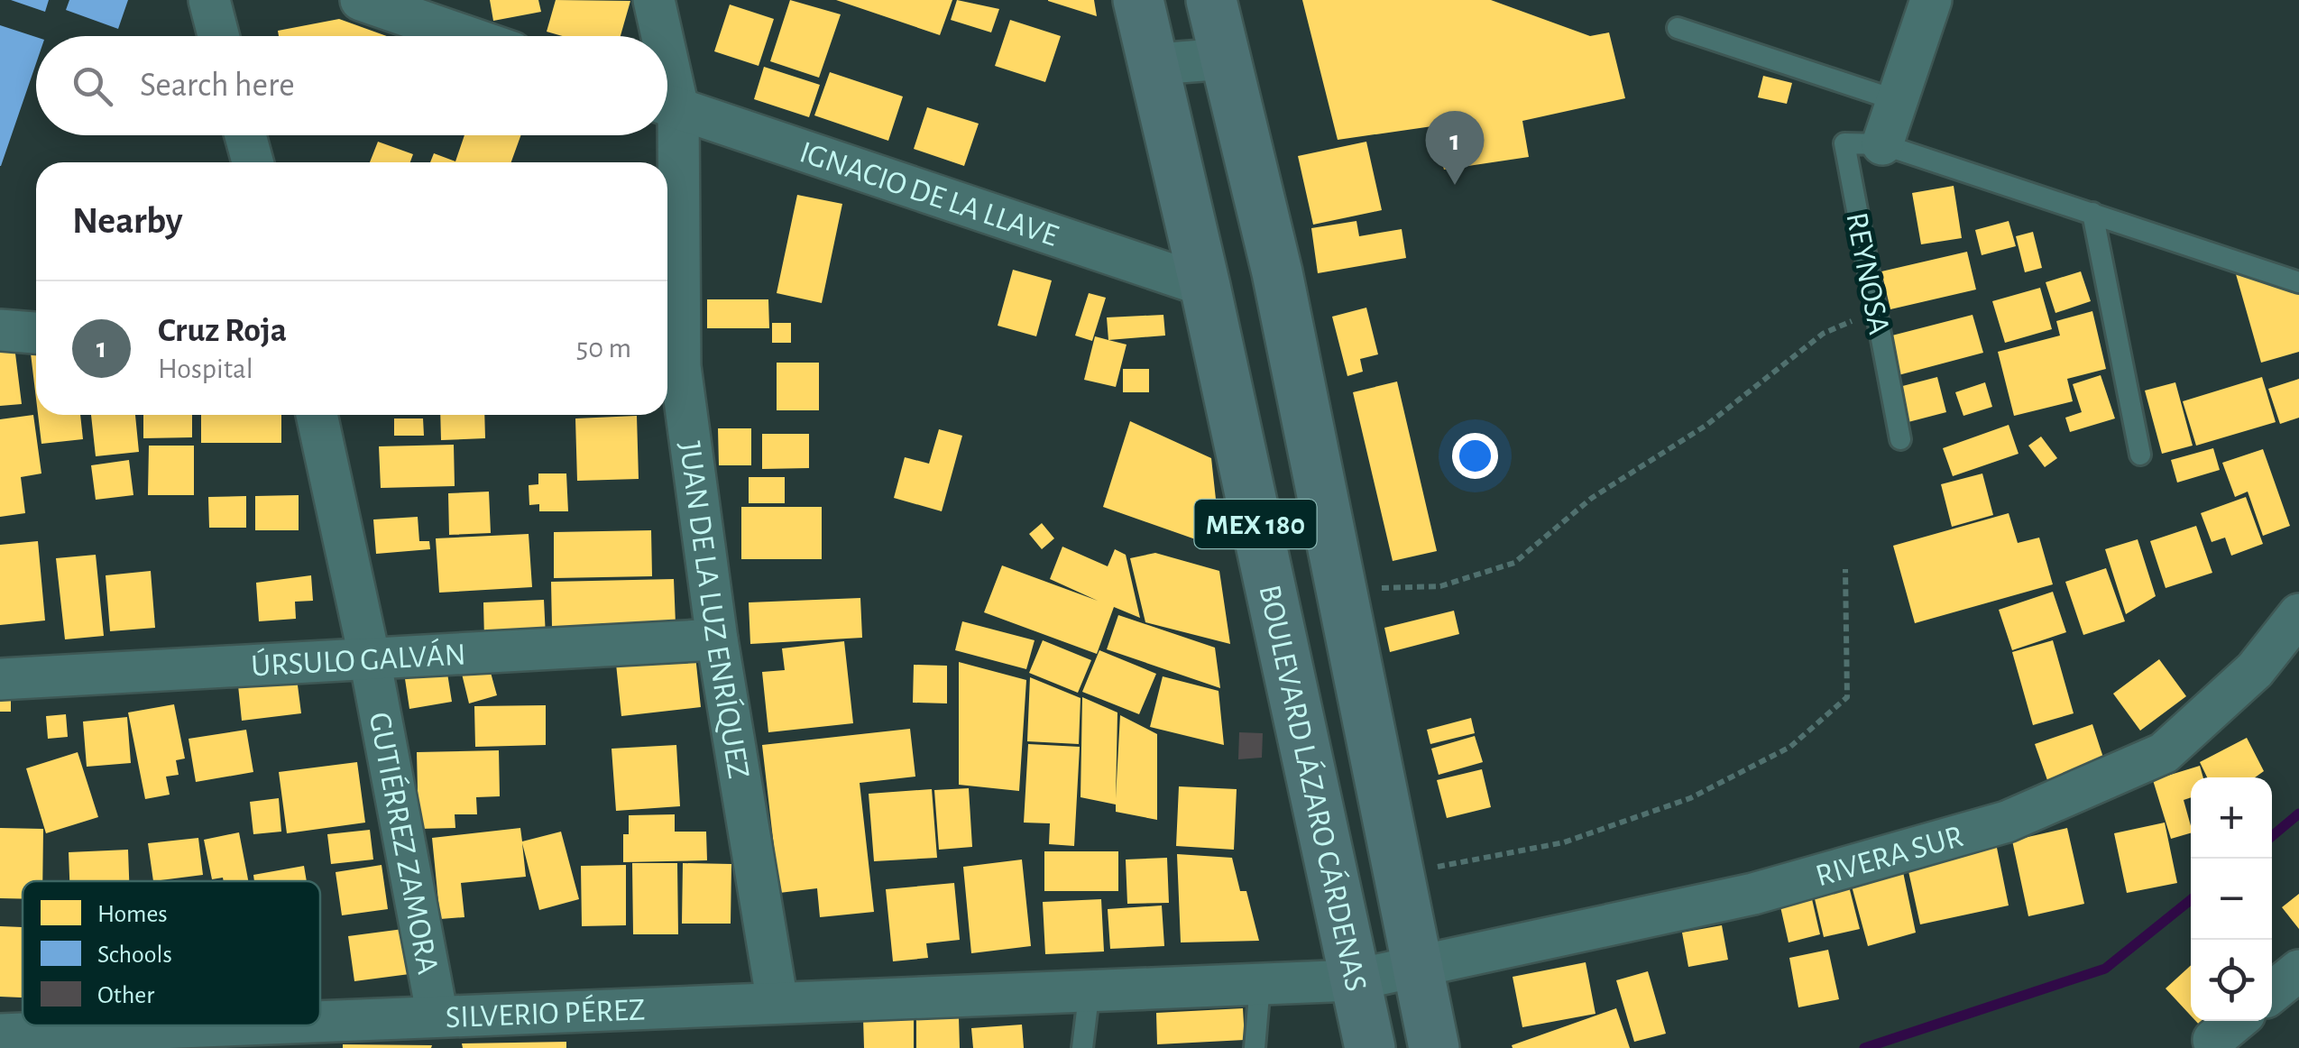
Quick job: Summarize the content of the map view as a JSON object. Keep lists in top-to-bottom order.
{
  "streets": {
    "main road": ["MEX 180", "BOULEVARD LÁZARO CÁRDENAS"],
    "street": [
      "IGNACIO DE LA LLAVE",
      "JUAN DE LA LUZ ENRÍQUEZ",
      "ÚRSULO GALVÁN",
      "GUTIÉRREZ ZAMORA",
      "RIVERA SUR",
      "SILVERIO PÉREZ"
    ],
    "lane": ["REYNOSA"]
  },
  "crossings": [
    ["IGNACIO DE LA LLAVE", "BOULEVARD LÁZARO CÁRDENAS"],
    ["JUAN DE LA LUZ ENRÍQUEZ", "ÚRSULO GALVÁN"],
    ["JUAN DE LA LUZ ENRÍQUEZ", "SILVERIO PÉREZ"],
    ["ÚRSULO GALVÁN", "GUTIÉRREZ ZAMORA"],
    ["BOULEVARD LÁZARO CÁRDENAS", "RIVERA SUR"],
    ["BOULEVARD LÁZARO CÁRDENAS", "SILVERIO PÉREZ"],
    ["GUTIÉRREZ ZAMORA", "SILVERIO PÉREZ"],
    ["RIVERA SUR", "SILVERIO PÉREZ"]
  ],
  "legend": ["Homes", "Schools", "Other"],
  "page": {
    "search": "Search here",
    "pins": "1",
    "heading": "Nearby",
    "list": [
      {
        "mark": "1",
        "name": "Cruz Roja",
        "note": "Hospital",
        "value": "50 m"
      }
    ],
    "map_buttons": ["+", "−"]
  }
}
